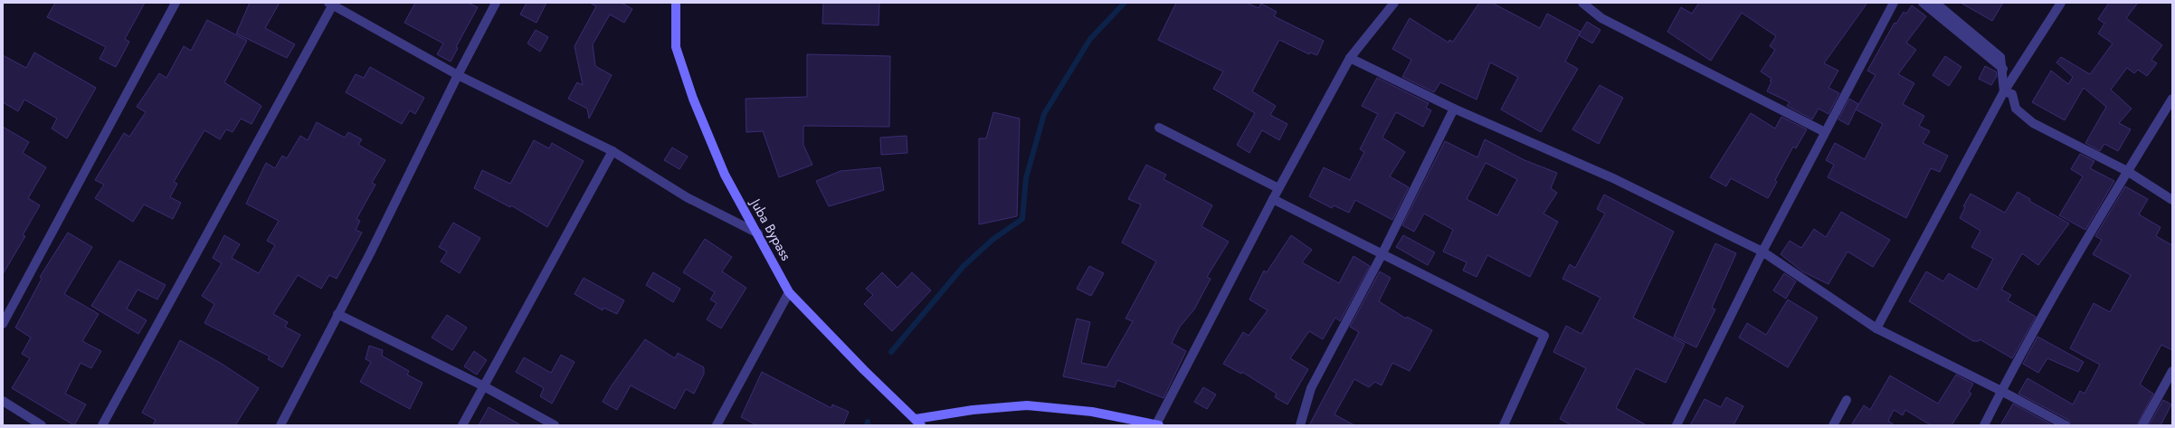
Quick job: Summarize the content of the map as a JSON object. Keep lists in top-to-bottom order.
{
  "streets": {
    "main road": ["Juba Bypass"]
  }
}
